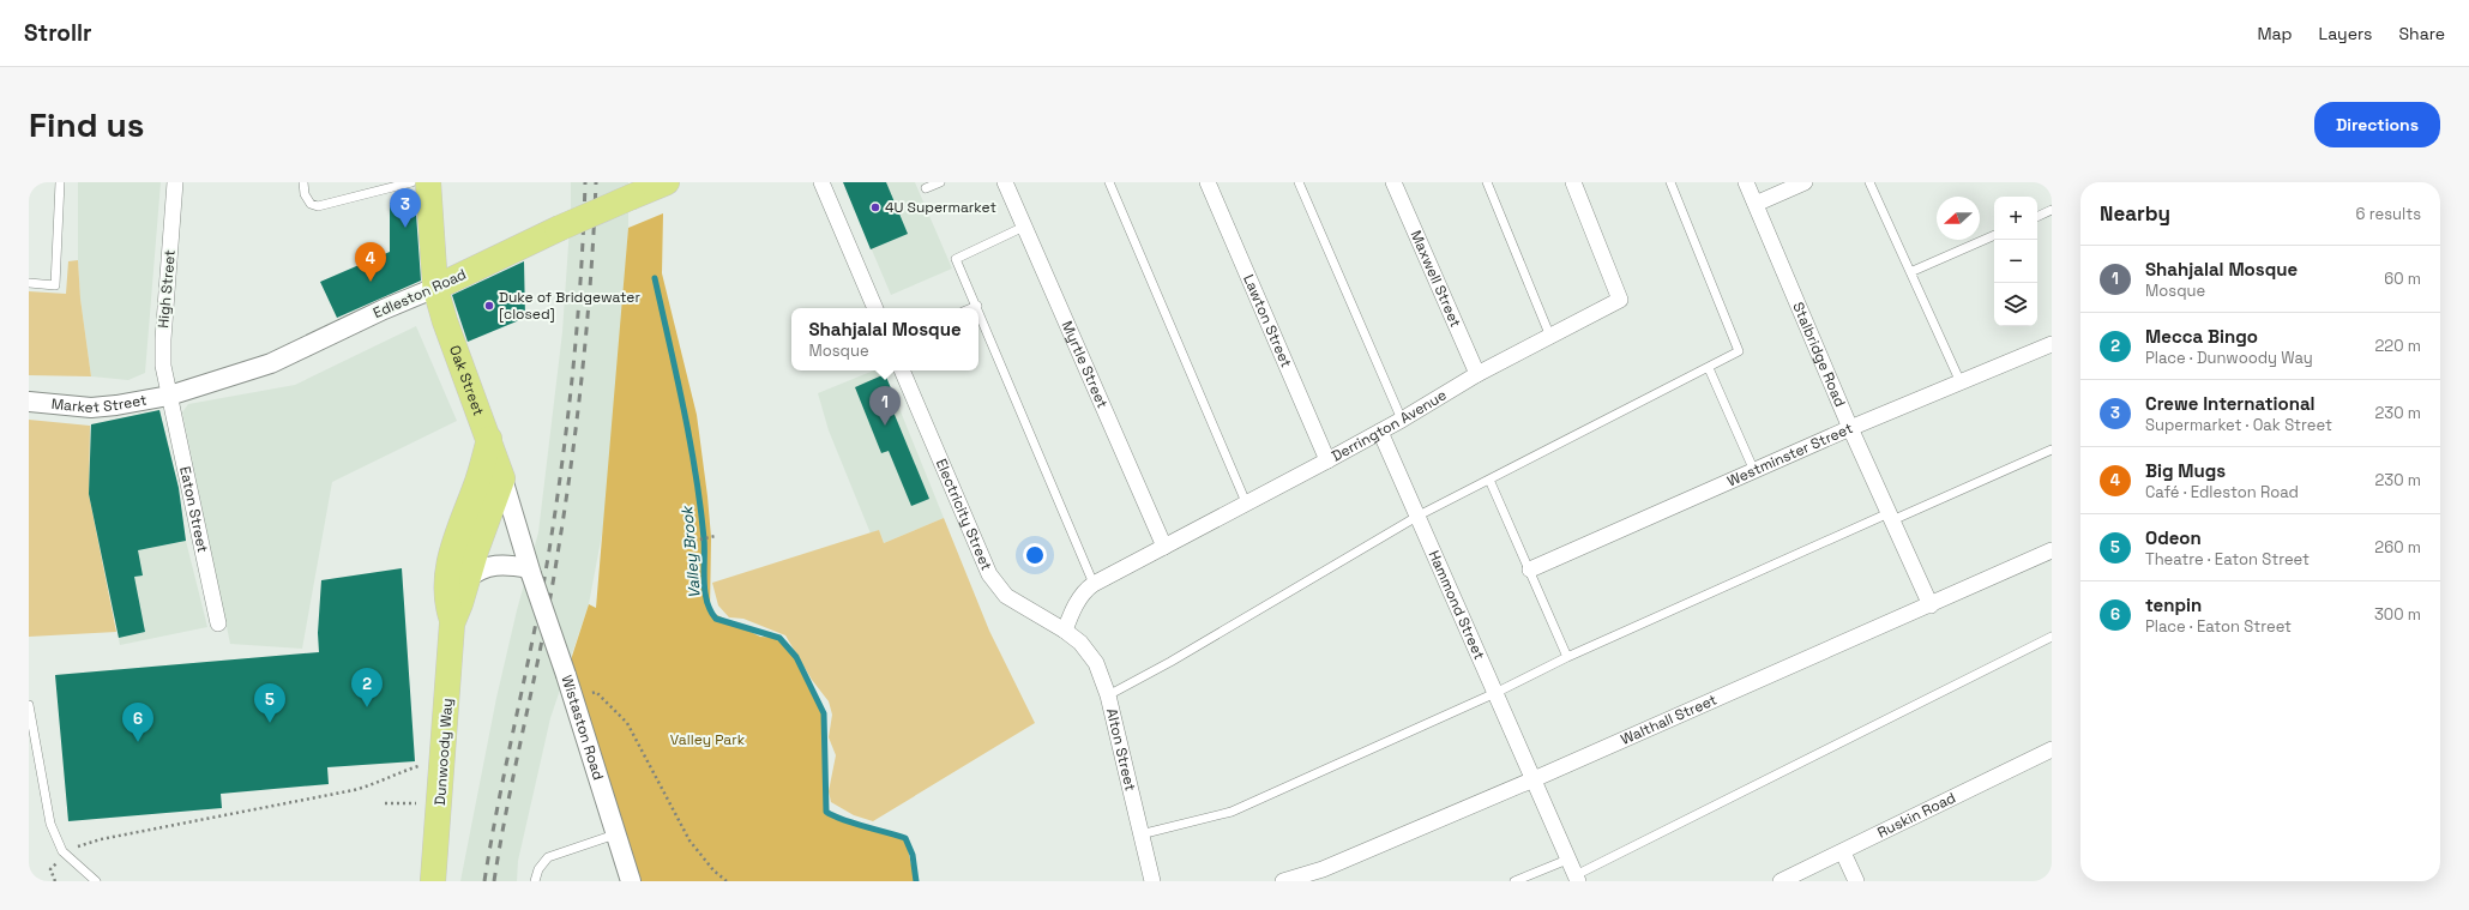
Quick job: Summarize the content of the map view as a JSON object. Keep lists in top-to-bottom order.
{
  "streets": {
    "main road": ["Edleston Road", "Oak Street", "Dunwoody Way"],
    "street": [
      "Maxwell Street",
      "High Street",
      "Lawton Street",
      "Stalbridge Road",
      "Myrtle Street",
      "Market Street",
      "Derrington Avenue",
      "Westminster Street",
      "Eaton Street",
      "Electricity Street",
      "Hammond Street",
      "Walthall Street",
      "Wistaston Road",
      "Alton Street",
      "Ruskin Road"
    ]
  },
  "crossings": [
    ["Maxwell Street", "Derrington Avenue"],
    ["High Street", "Edleston Road"],
    ["High Street", "Market Street"],
    ["High Street", "Eaton Street"],
    ["Edleston Road", "Oak Street"],
    ["Edleston Road", "Market Street"],
    ["Edleston Road", "Eaton Street"],
    ["Lawton Street", "Derrington Avenue"],
    ["Stalbridge Road", "Westminster Street"],
    ["Stalbridge Road", "Walthall Street"],
    ["Myrtle Street", "Derrington Avenue"],
    ["Oak Street", "Wistaston Road"],
    ["Oak Street", "Dunwoody Way"],
    ["Market Street", "Eaton Street"],
    ["Derrington Avenue", "Electricity Street"],
    ["Derrington Avenue", "Hammond Street"],
    ["Derrington Avenue", "Alton Street"],
    ["Electricity Street", "Alton Street"],
    ["Hammond Street", "Walthall Street"]
  ],
  "water": ["Valley Brook"],
  "parks": ["Valley Park"],
  "places": ["4U Supermarket", "Duke of Bridgewater [closed]"],
  "north": "left",
  "page": {
    "header": "Strollr",
    "nav": ["Map", "Layers", "Share"],
    "buttons": "Directions",
    "title": "Find us",
    "heading": ["Nearby", "6 results"],
    "pins": [
      "3",
      "4",
      "1",
      "2",
      "5",
      "6"
    ],
    "map_buttons": ["+", "−"],
    "list": [
      {
        "mark": "1",
        "name": "Shahjalal Mosque",
        "note": "Mosque",
        "value": "60 m"
      },
      {
        "mark": "2",
        "name": "Mecca Bingo",
        "note": "Place · Dunwoody Way",
        "value": "220 m"
      },
      {
        "mark": "3",
        "name": "Crewe International",
        "note": "Supermarket · Oak Street",
        "value": "230 m"
      },
      {
        "mark": "4",
        "name": "Big Mugs",
        "note": "Café · Edleston Road",
        "value": "230 m"
      },
      {
        "mark": "5",
        "name": "Odeon",
        "note": "Theatre · Eaton Street",
        "value": "260 m"
      },
      {
        "mark": "6",
        "name": "tenpin",
        "note": "Place · Eaton Street",
        "value": "300 m"
      }
    ],
    "popup": ["Shahjalal Mosque", "Mosque"]
  }
}
